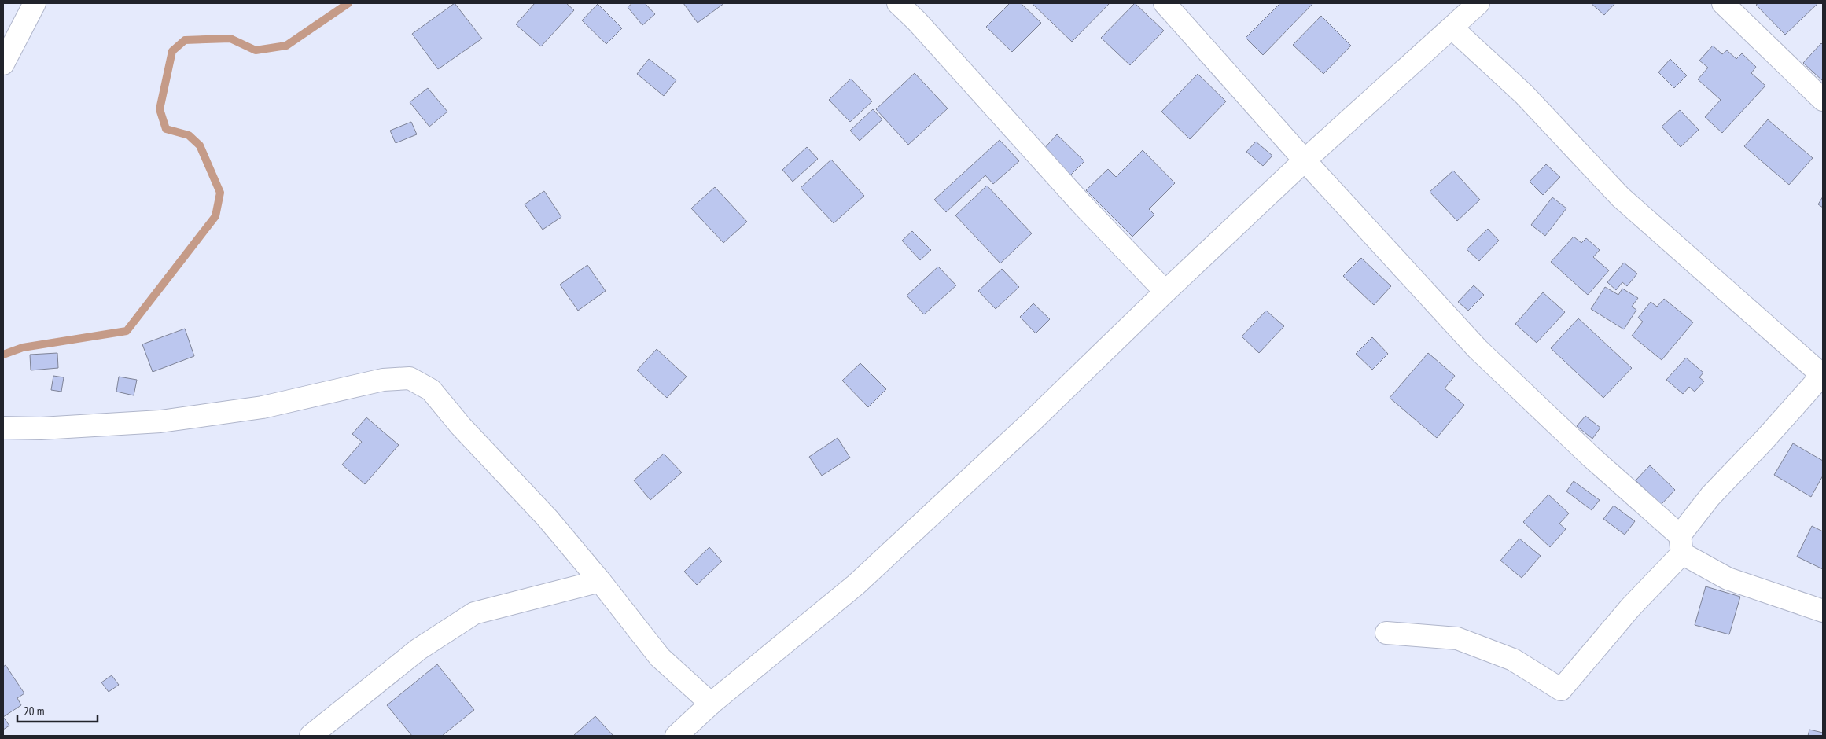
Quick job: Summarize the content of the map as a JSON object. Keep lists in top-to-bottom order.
{
  "scale_bar": "20 m"
}
